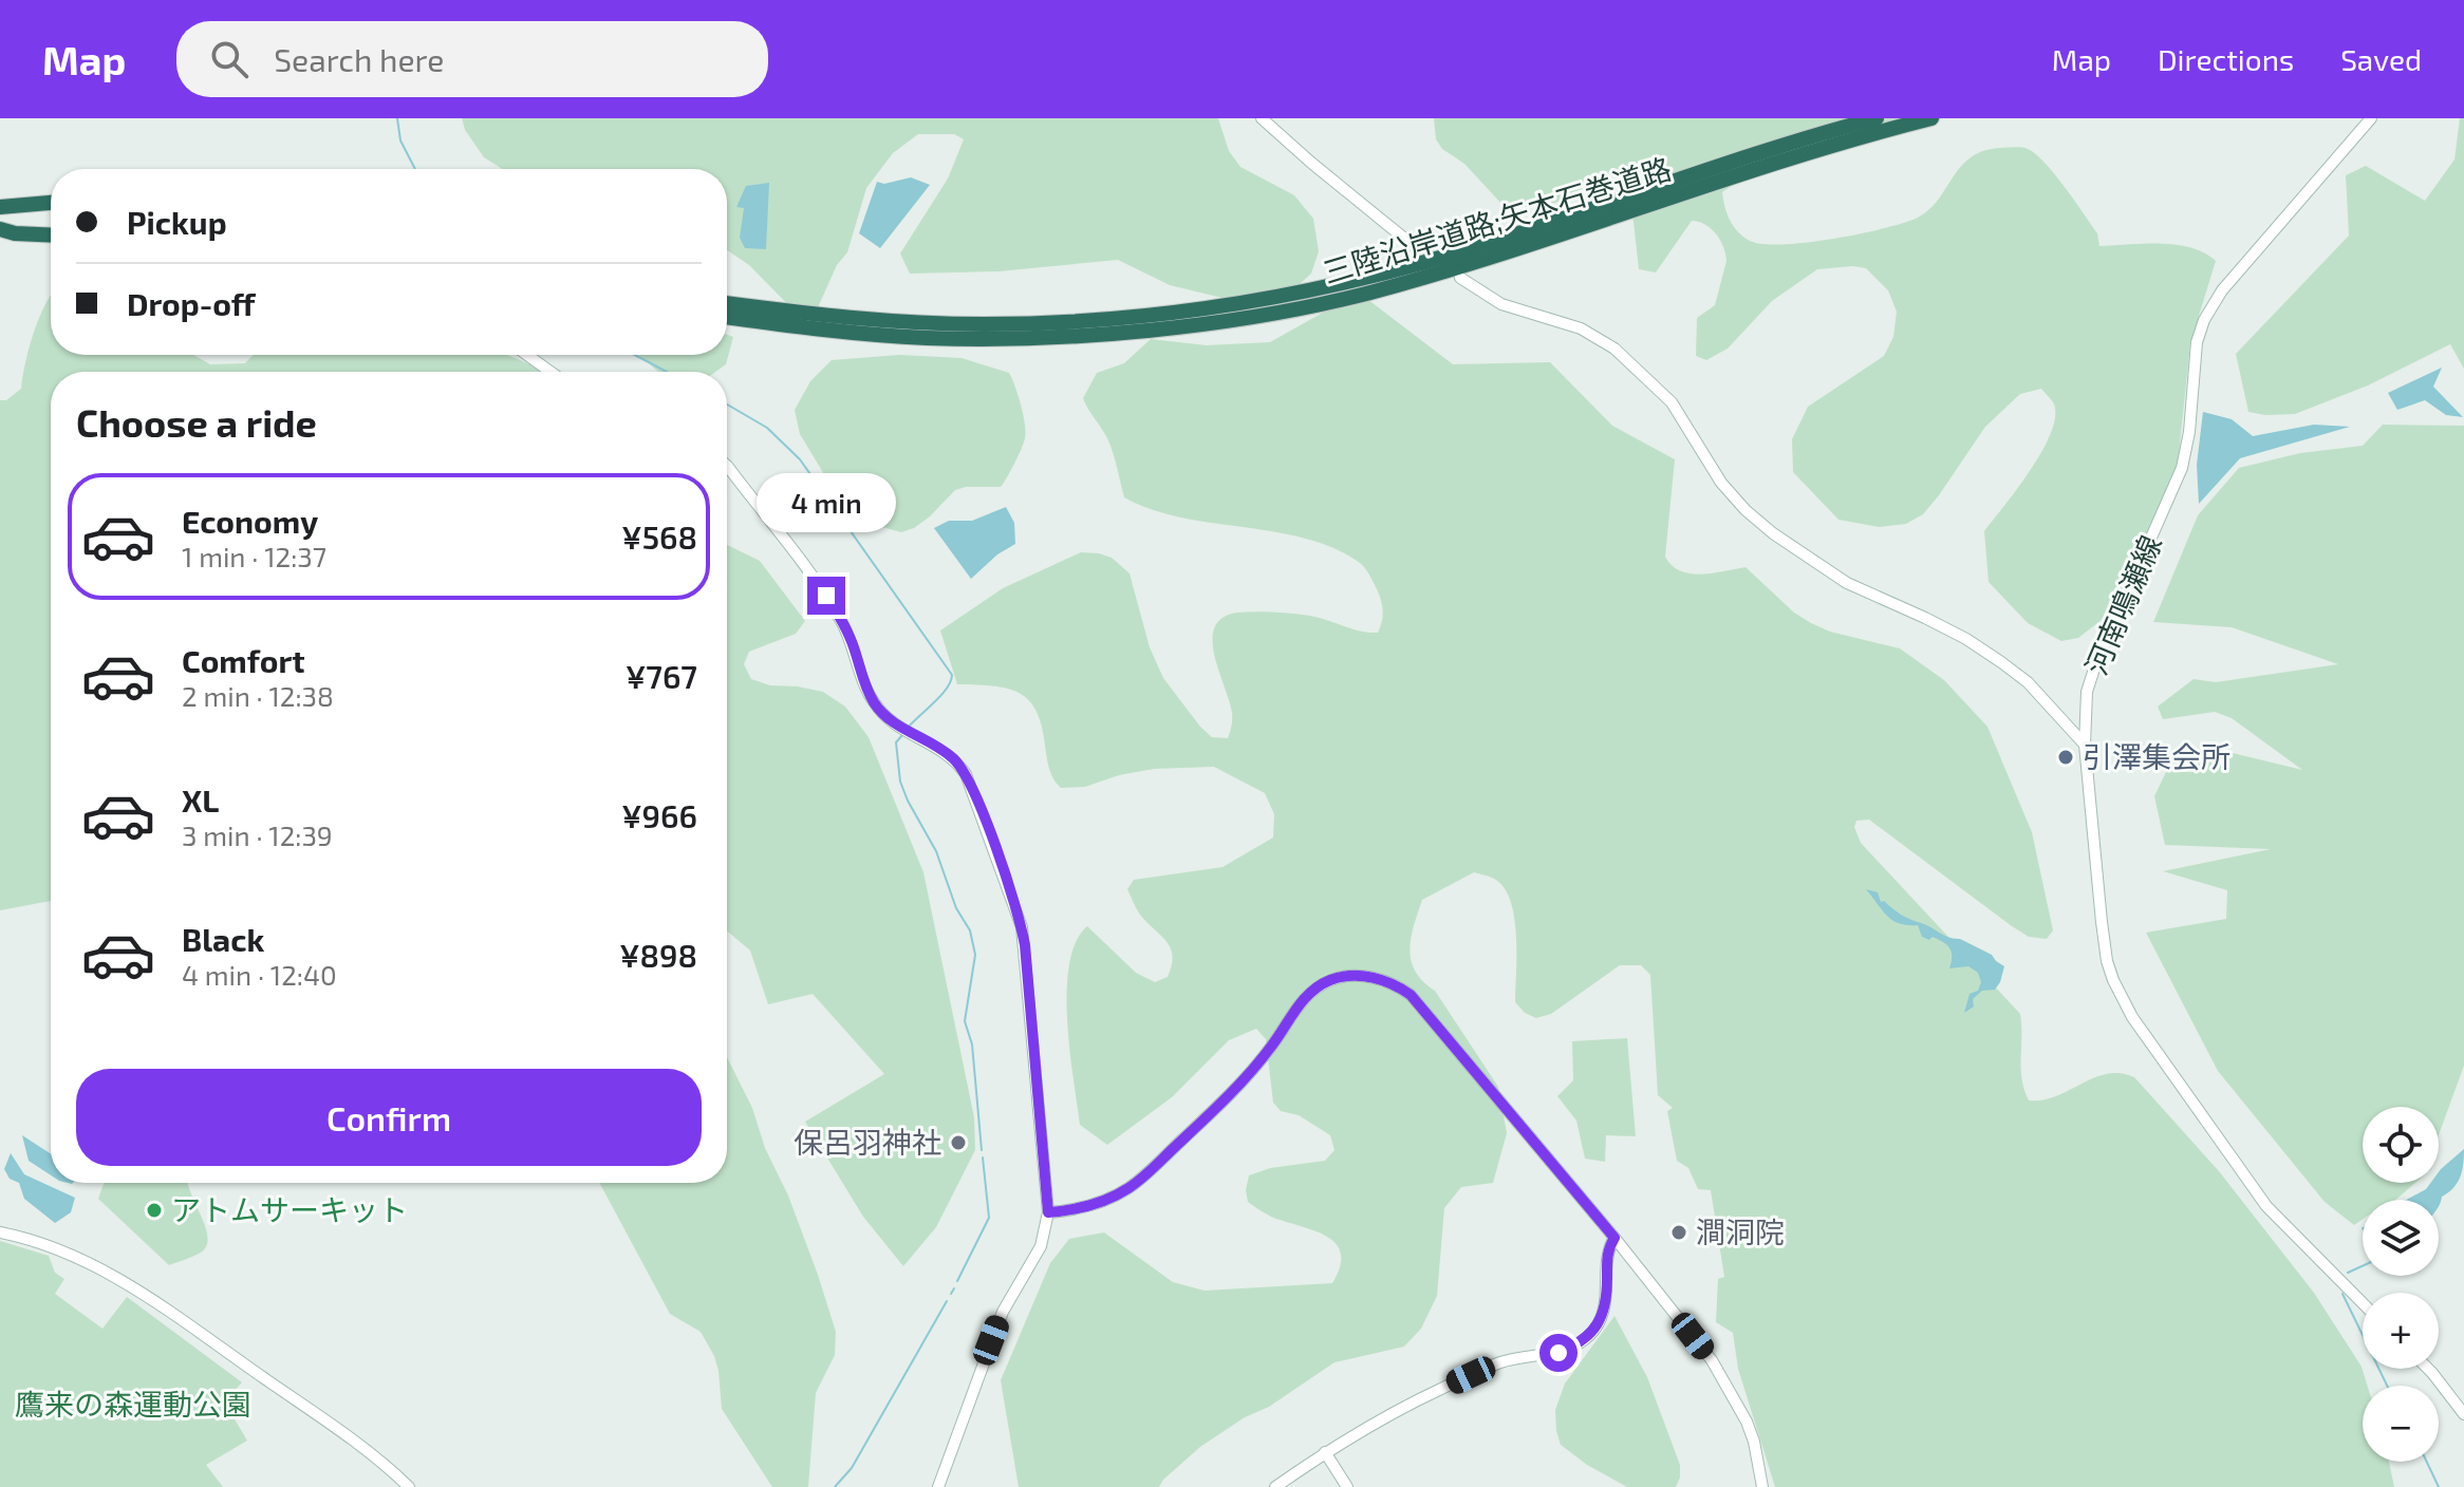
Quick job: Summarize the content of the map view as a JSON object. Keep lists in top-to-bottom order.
{
  "streets": {
    "highway": ["三陸沿岸道路;矢本石巻道路"],
    "street": ["河南鳴瀬線"]
  },
  "parks": ["鷹来の森運動公園"],
  "places": [
    "引澤集会所",
    "保呂羽神社",
    "アトムサーキット",
    "澗洞院"
  ],
  "page": {
    "header": "Map",
    "search": "Search here",
    "nav": ["Map", "Directions", "Saved"],
    "banner": ["Pickup", "Drop-off"],
    "heading": "Choose a ride",
    "bubble": "4 min",
    "list": [
      {
        "name": "Economy",
        "note": "1 min · 12:37",
        "value": "¥568"
      },
      {
        "name": "Comfort",
        "note": "2 min · 12:38",
        "value": "¥767"
      },
      {
        "name": "XL",
        "note": "3 min · 12:39",
        "value": "¥966"
      },
      {
        "name": "Black",
        "note": "4 min · 12:40",
        "value": "¥898"
      }
    ],
    "buttons": "Confirm",
    "map_buttons": ["+", "−"]
  }
}
